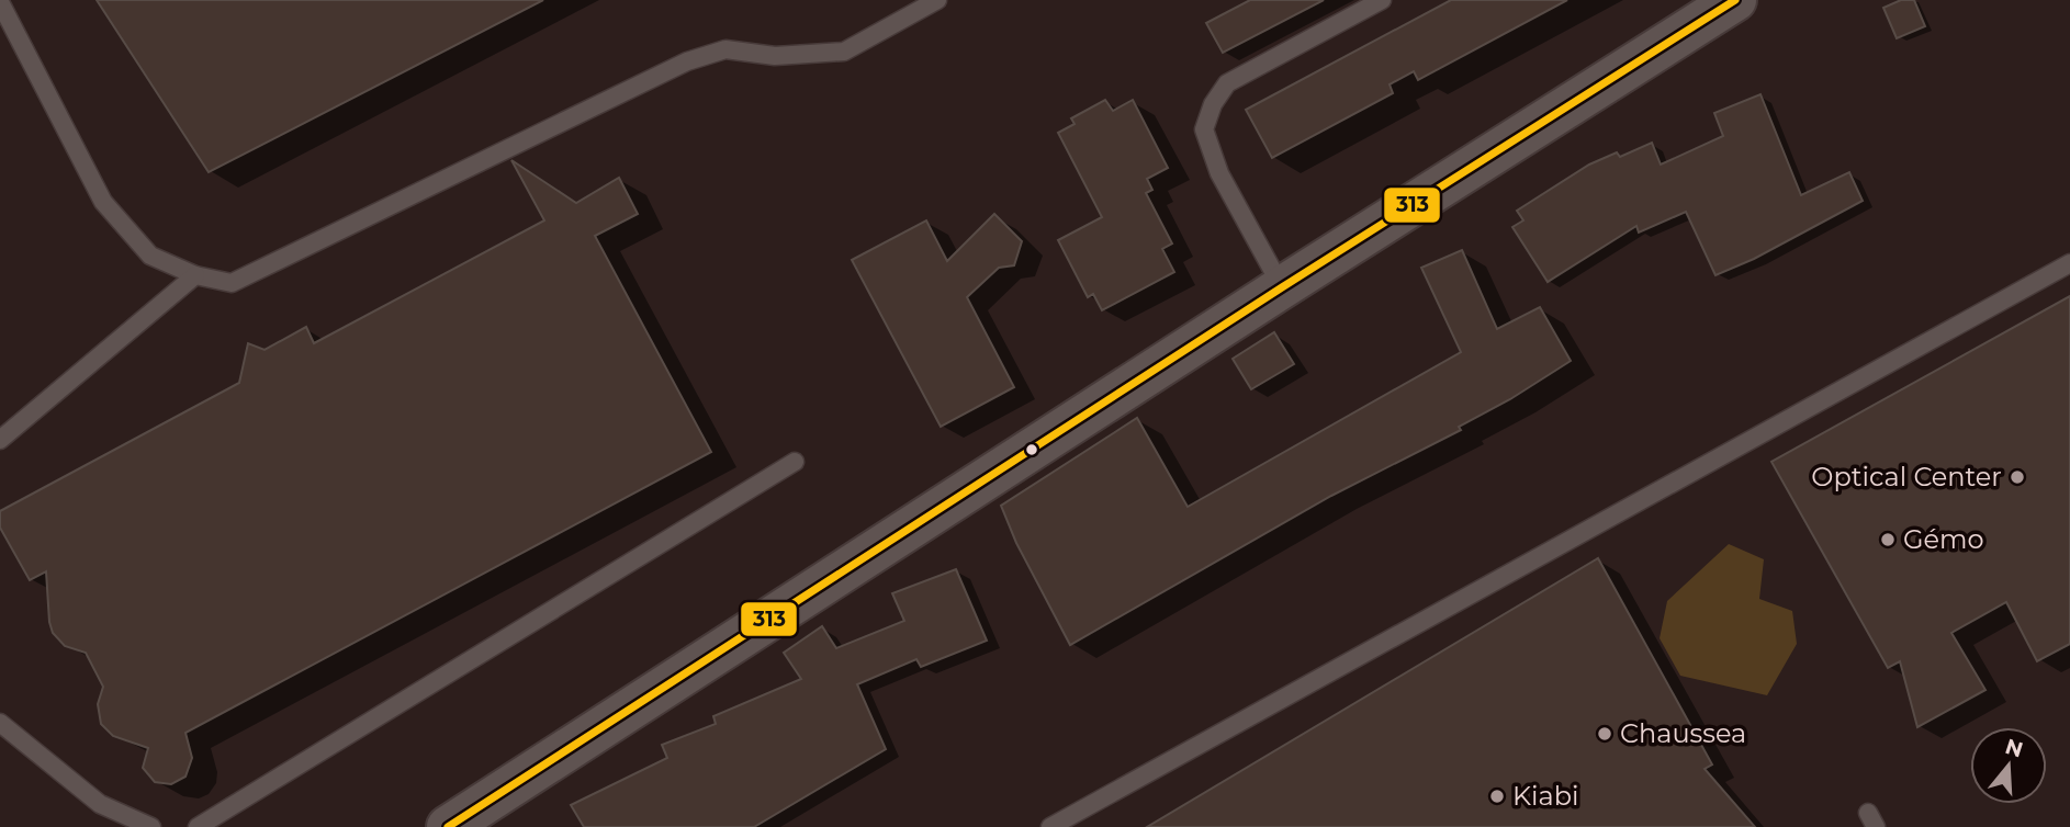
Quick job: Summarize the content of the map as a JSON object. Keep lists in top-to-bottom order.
{
  "places": [
    "Optical Center",
    "Gémo",
    "Chaussea",
    "Kiabi"
  ],
  "lines": ["transit line 313"],
  "north": "top"
}
